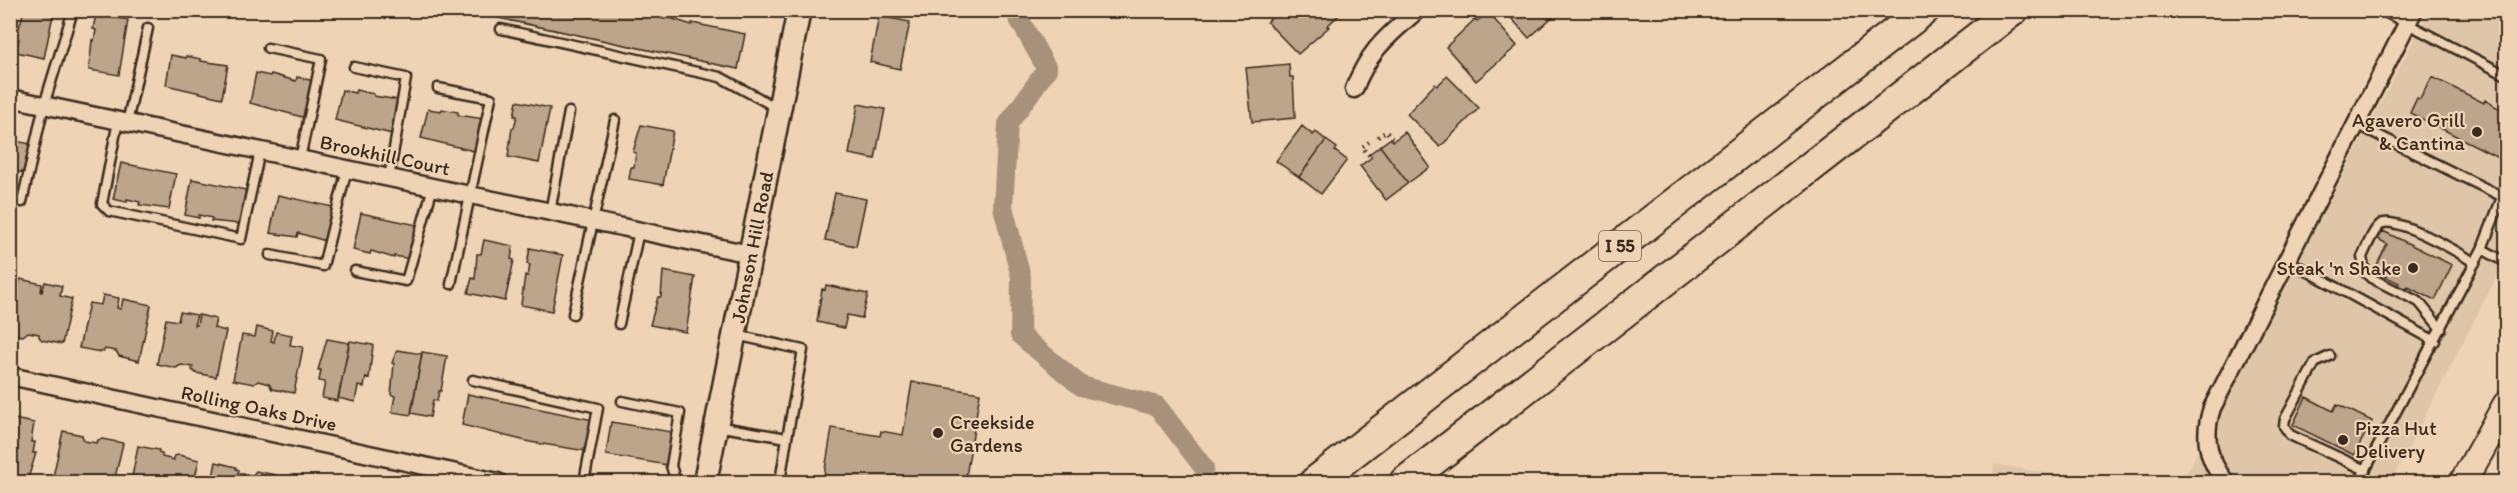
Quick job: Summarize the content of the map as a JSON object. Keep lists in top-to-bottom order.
{
  "streets": {
    "highway": ["I 55"],
    "street": ["Brookhill Court", "Johnson Hill Road", "Rolling Oaks Drive"]
  },
  "crossings": [
    ["Brookhill Court", "Johnson Hill Road"]
  ],
  "places": [
    "Agavero Grill & Cantina",
    "Steak 'n Shake",
    "Creekside Gardens",
    "Pizza Hut Delivery"
  ]
}
